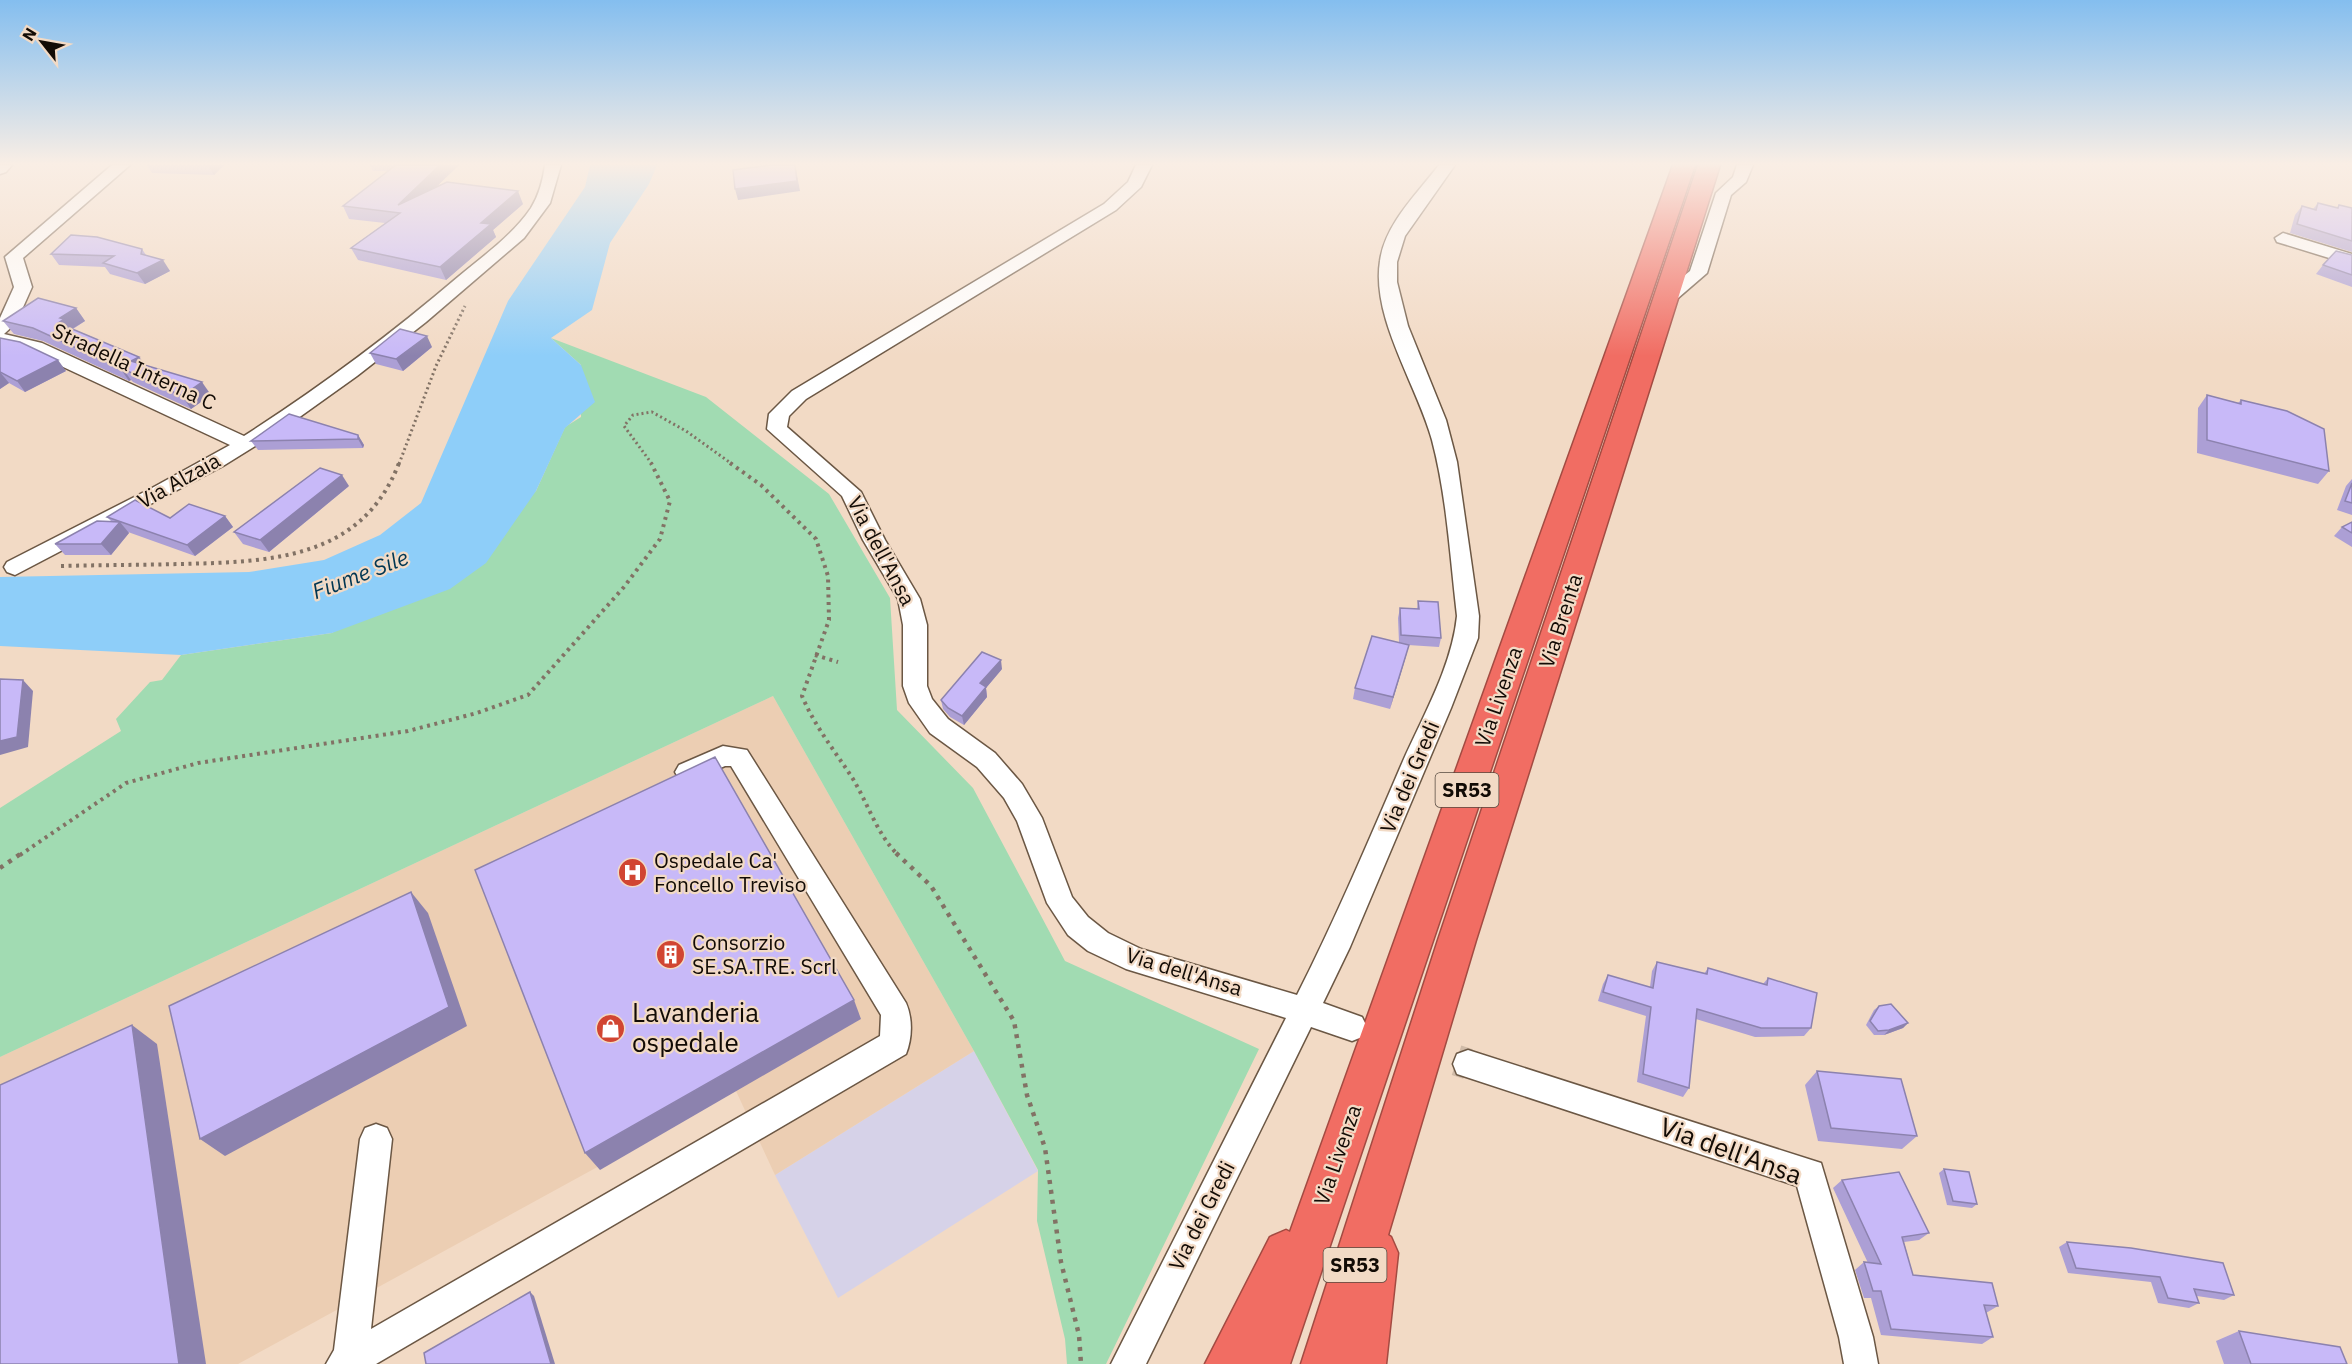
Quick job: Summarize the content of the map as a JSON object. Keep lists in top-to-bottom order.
{
  "streets": {
    "highway": ["Via Brenta", "Via Livenza", "SR53"],
    "street": [
      "Stradella Interna C",
      "Via Alzaia",
      "Via dell'Ansa",
      "Via dei Gredi"
    ]
  },
  "crossings": [
    ["Stradella Interna C", "Via Alzaia"],
    ["Via dell'Ansa", "Via dei Gredi"],
    ["Via Brenta", "Via Livenza"]
  ],
  "water": ["Fiume Sile"],
  "places": {
    "hospital": ["Ospedale Ca' Foncello Treviso"],
    "building": ["Consorzio SE.SA.TRE. Scrl"],
    "shop": ["Lavanderia ospedale"]
  },
  "north": "top left"
}
